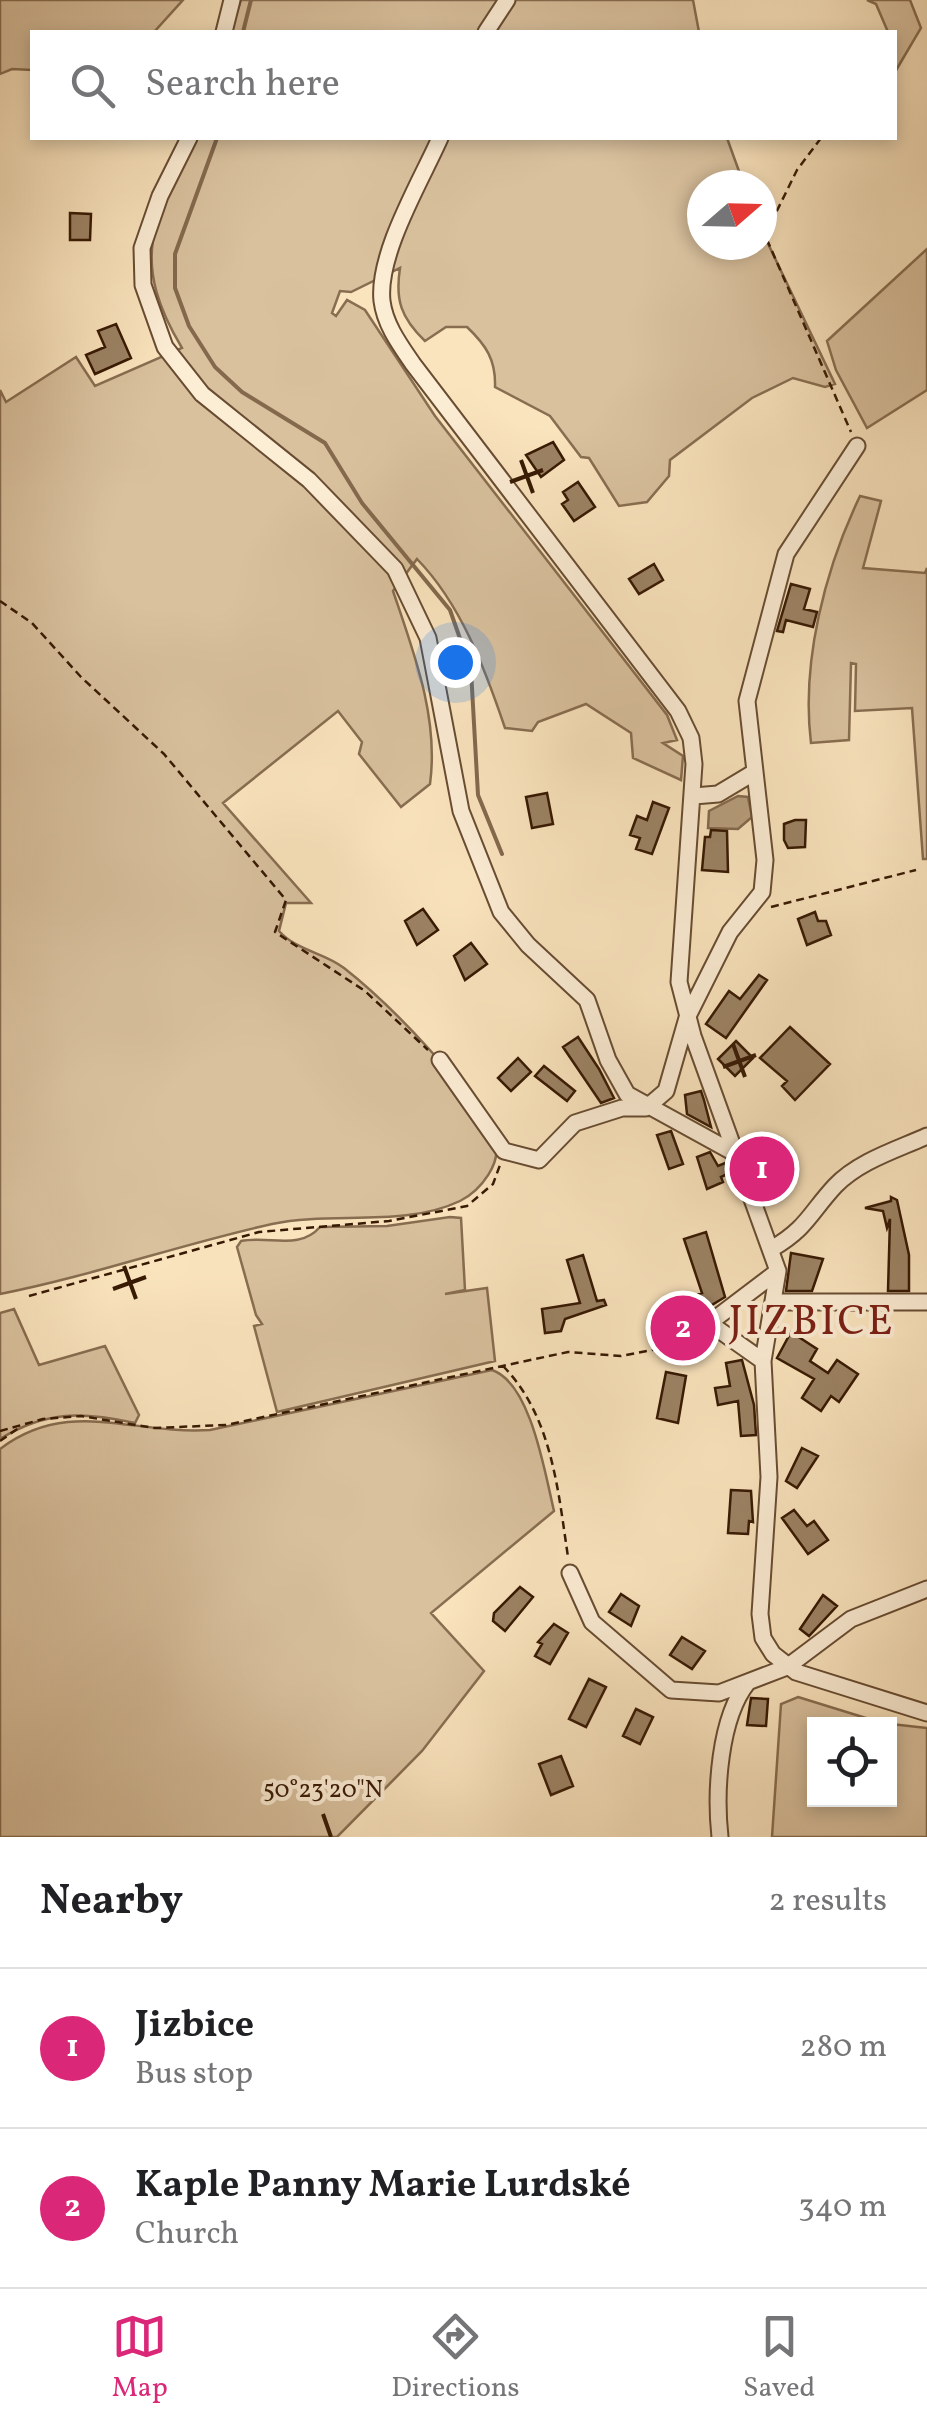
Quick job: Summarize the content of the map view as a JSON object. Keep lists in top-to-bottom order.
{
  "districts": ["JIZBICE"],
  "north": "right",
  "page": {
    "search": "Search here",
    "pins": ["1", "2"],
    "heading": ["Nearby", "2 results"],
    "list": [
      {
        "mark": "1",
        "name": "Jizbice",
        "note": "Bus stop",
        "value": "280 m"
      },
      {
        "mark": "2",
        "name": "Kaple Panny Marie Lurdské",
        "note": "Church",
        "value": "340 m"
      }
    ],
    "nav": ["Map", "Directions", "Saved"]
  },
  "coordinates": ["50°23'20\"N"]
}
